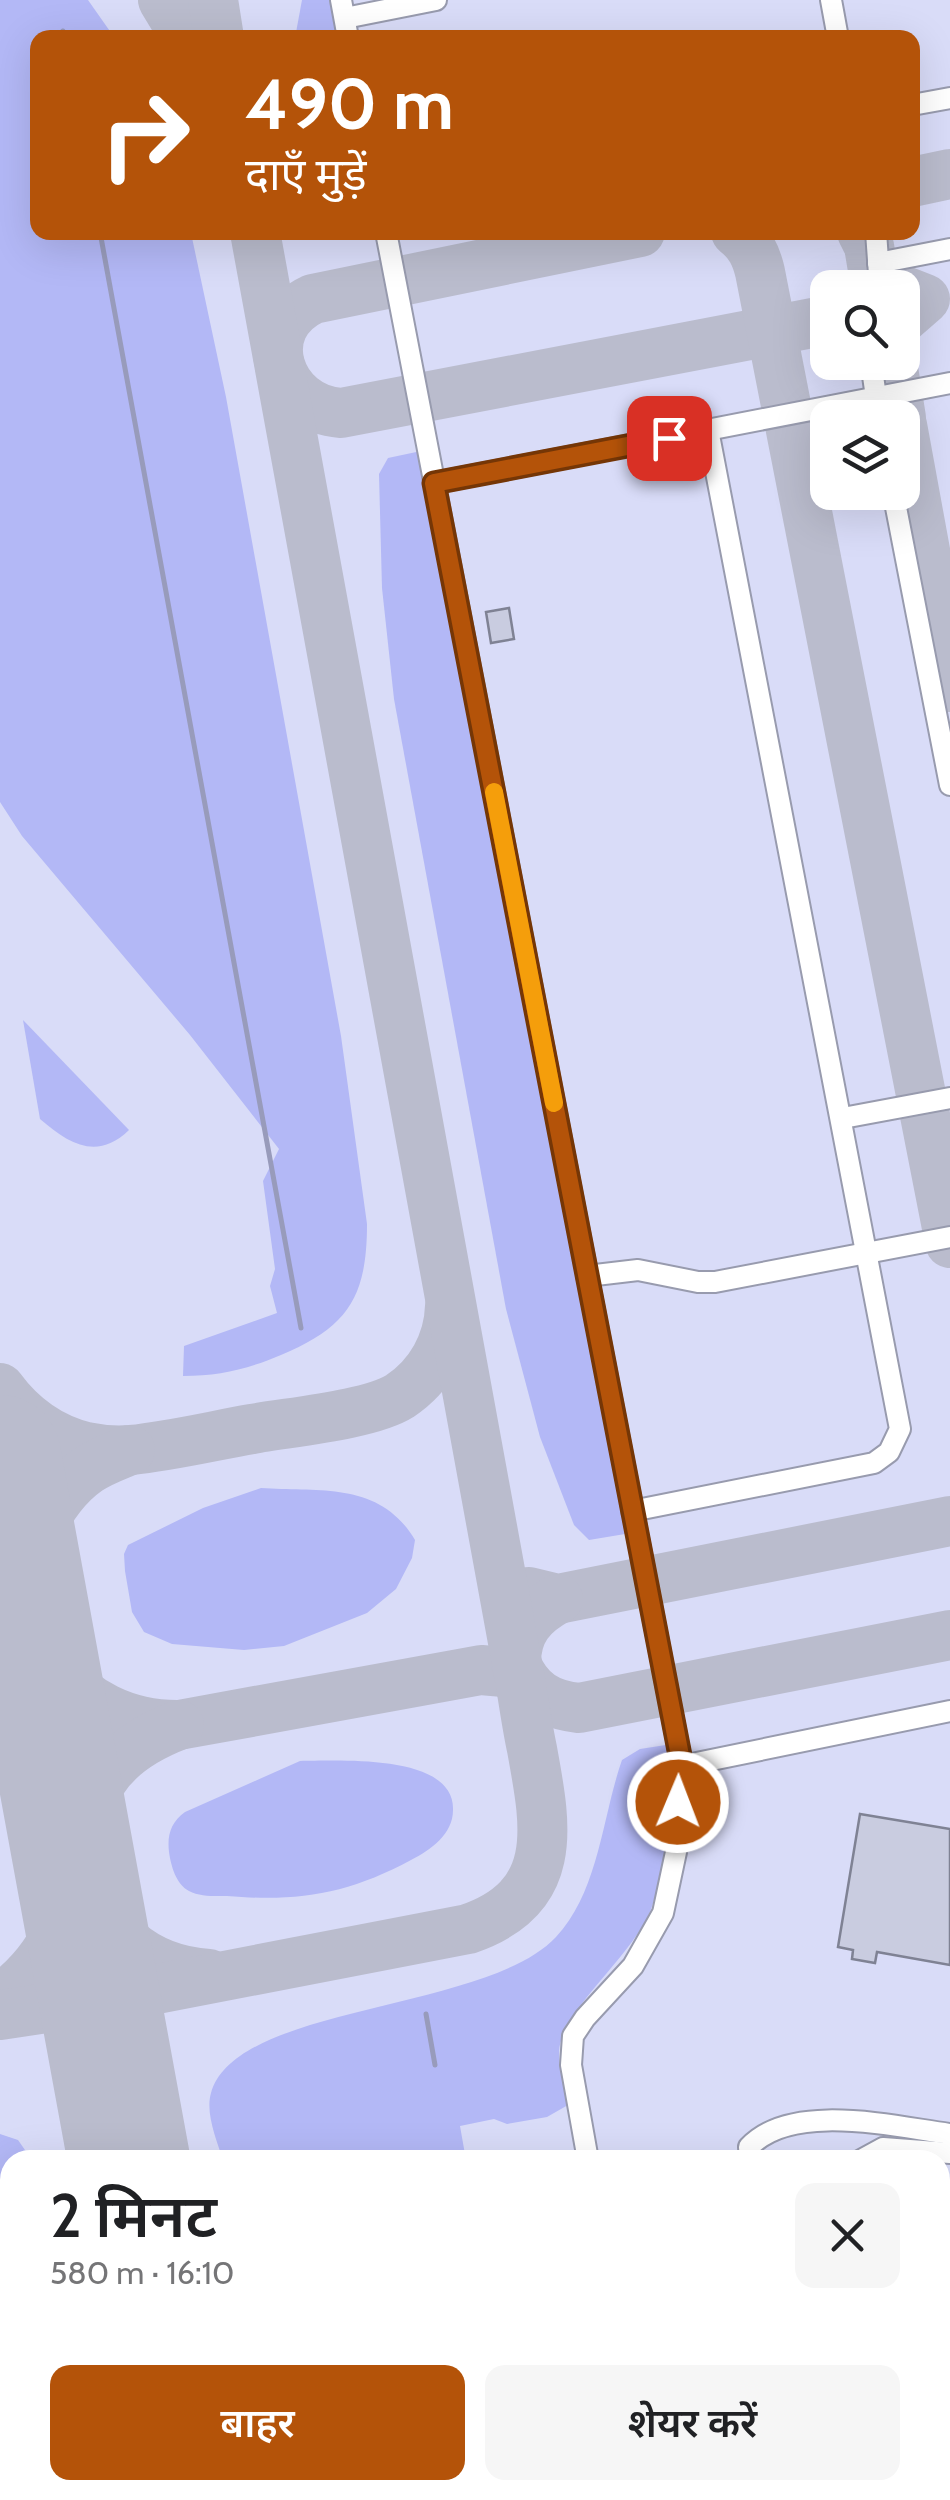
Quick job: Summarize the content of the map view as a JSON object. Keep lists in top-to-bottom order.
{
  "page": {
    "turn": ["490 m", "दाएँ मुड़ें"],
    "heading": ["2 मिनट", "580 m · 16:10"],
    "buttons": ["बाहर", "शेयर करें"]
  }
}
